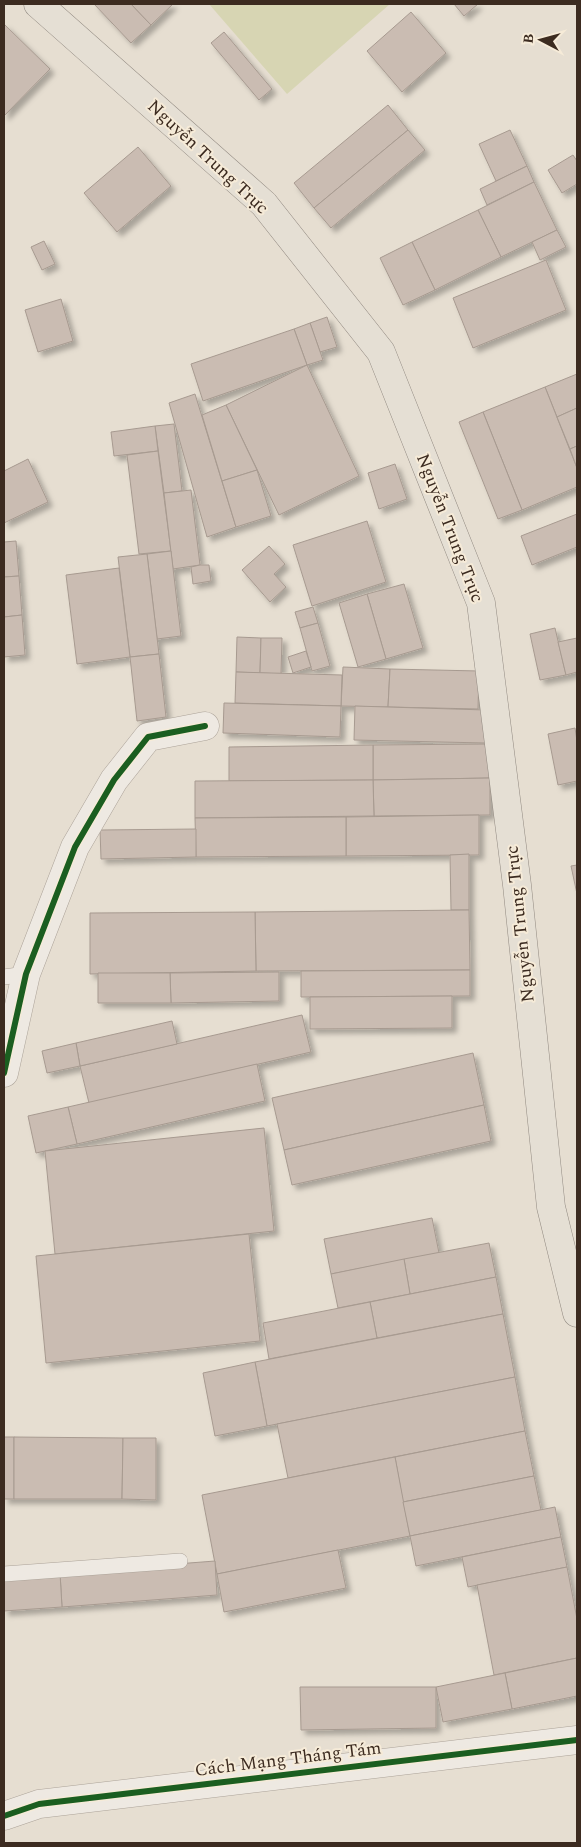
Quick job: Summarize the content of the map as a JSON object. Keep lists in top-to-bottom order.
{
  "streets": {
    "main road": ["Nguyễn Trung Trực"],
    "street": ["Cách Mạng Tháng Tám"]
  },
  "north": "left"
}
